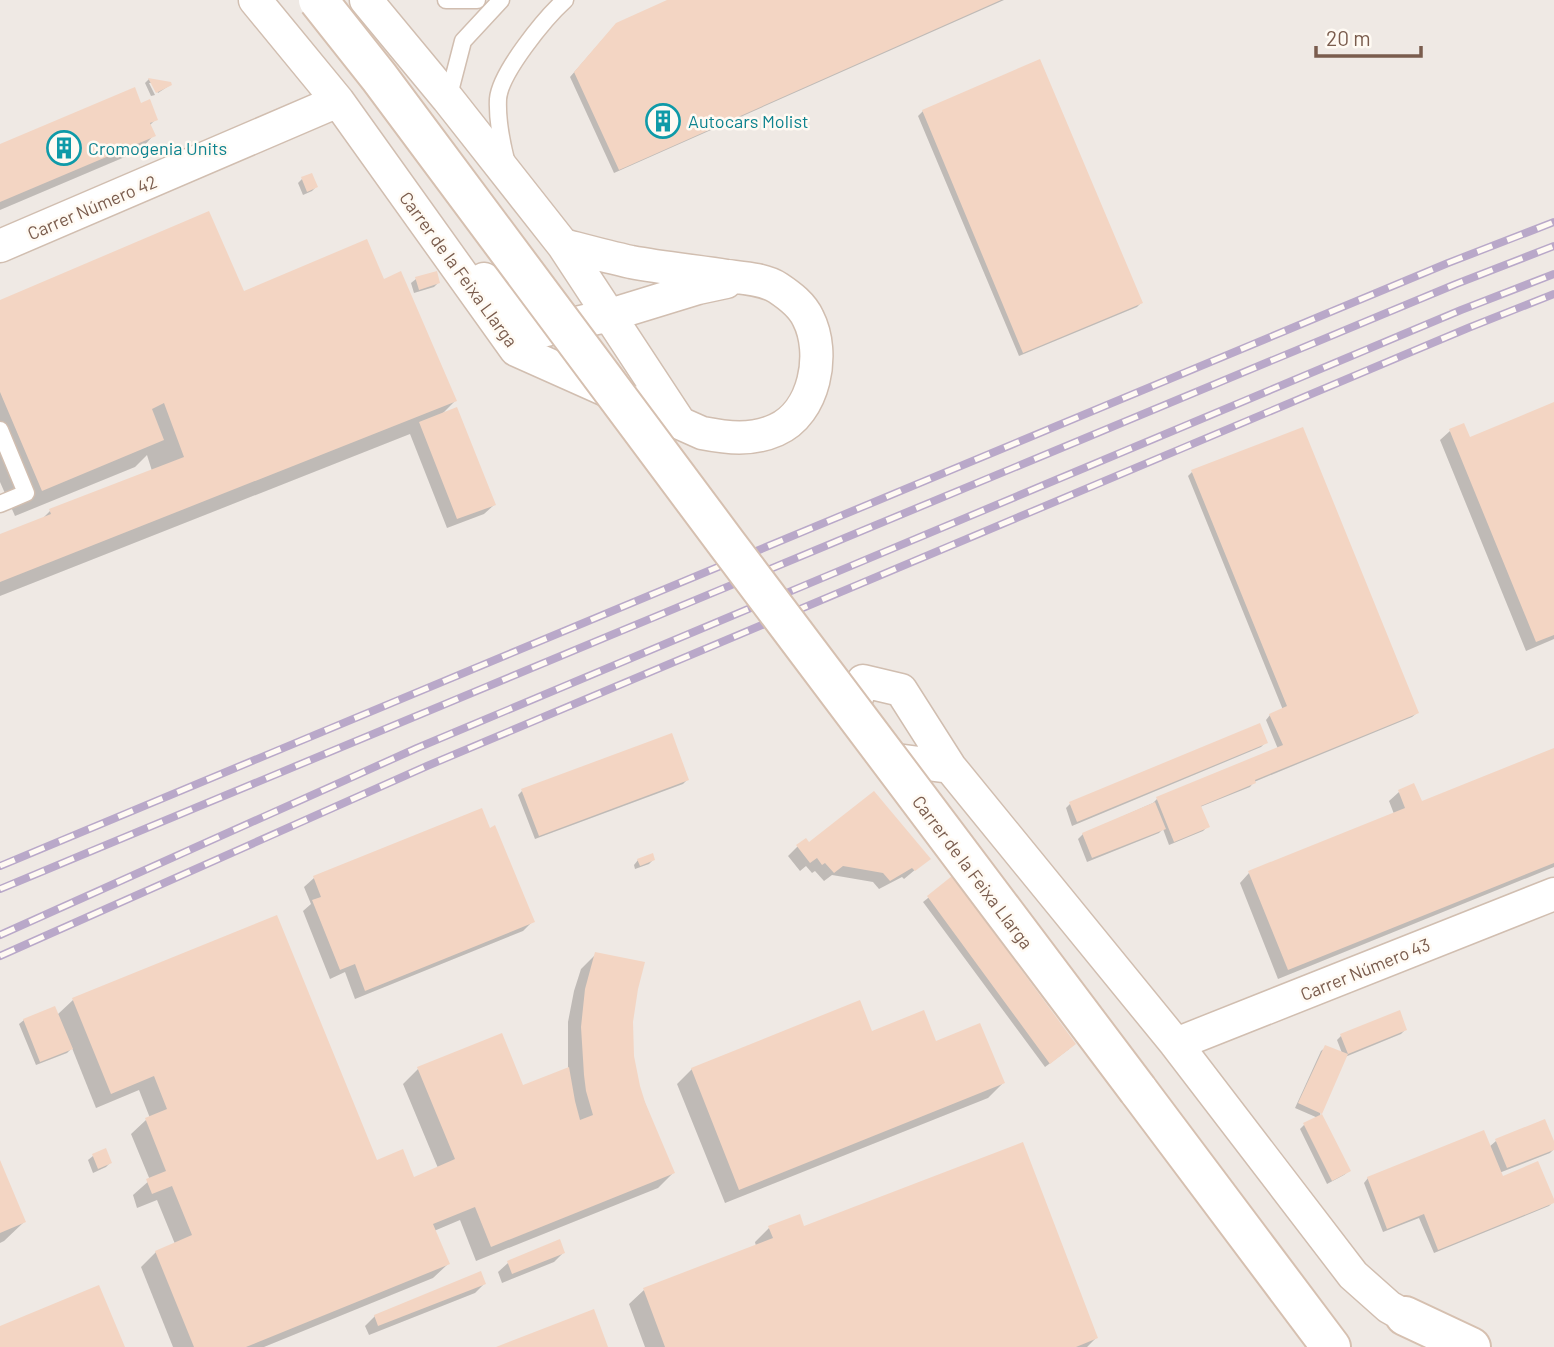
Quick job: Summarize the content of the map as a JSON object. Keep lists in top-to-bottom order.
{
  "streets": {
    "main road": ["Carrer de la Feixa Llarga"],
    "street": ["Carrer Número 42", "Carrer Número 43"]
  },
  "crossings": [
    ["Carrer Número 42", "Carrer de la Feixa Llarga"]
  ],
  "places": {
    "building": ["Autocars Molist", "Cromogenia Units"]
  },
  "scale_bar": "20 m"
}
